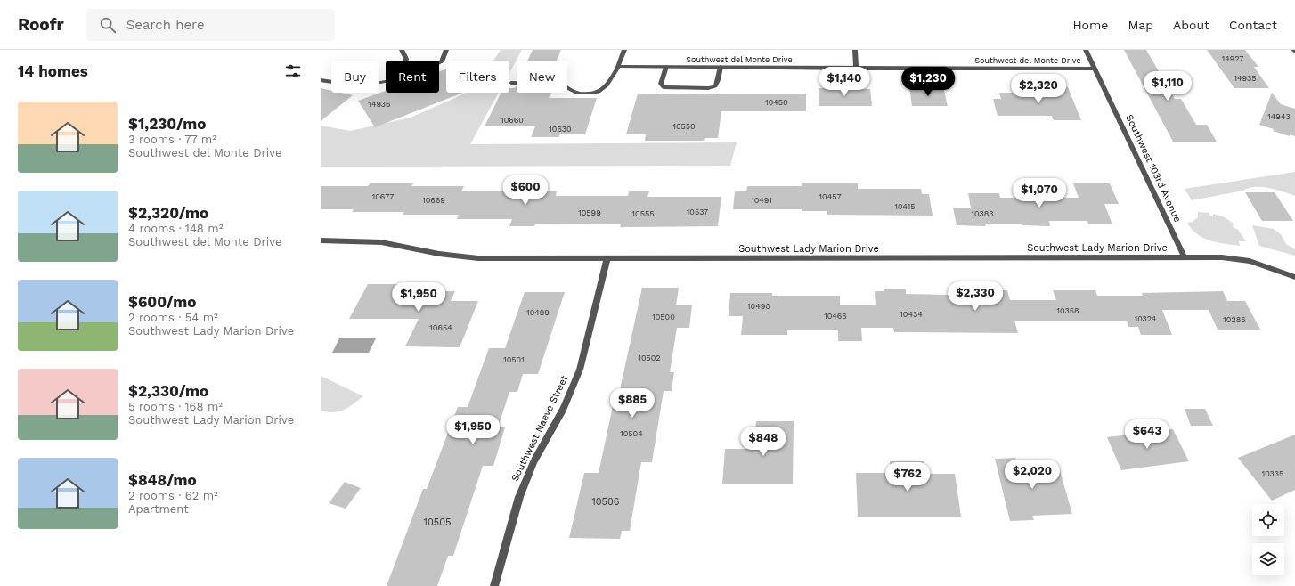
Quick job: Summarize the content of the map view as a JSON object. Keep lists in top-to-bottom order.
{
  "streets": {
    "street": [
      "Southwest del Monte Drive",
      "Southwest 103rd Avenue",
      "Southwest Lady Marion Drive",
      "Southwest Naeve Street"
    ]
  },
  "crossings": [
    ["Southwest del Monte Drive", "Southwest 103rd Avenue"],
    ["Southwest 103rd Avenue", "Southwest Lady Marion Drive"],
    ["Southwest Lady Marion Drive", "Southwest Naeve Street"]
  ],
  "house_numbers": [
    "14927",
    "14935",
    "10450",
    "14936",
    "14943",
    "10660",
    "10550",
    "10630",
    "10677",
    "10457",
    "10669",
    "10491",
    "10415",
    "10537",
    "10599",
    "10555",
    "10383",
    "10490",
    "10358",
    "10499",
    "10434",
    "10466",
    "10500",
    "10324",
    "10286",
    "10654",
    "10502",
    "10501",
    "10504",
    "10335",
    "10506",
    "10505"
  ],
  "page": {
    "header": "Roofr",
    "search": "Search here",
    "nav": [
      "Home",
      "Map",
      "About",
      "Contact"
    ],
    "heading": "14 homes",
    "chip": [
      "Buy",
      "Rent",
      "Filters",
      "New"
    ],
    "price": [
      "$1,140",
      "$1,230",
      "$1,110",
      "$2,320",
      "$600",
      "$1,070",
      "$2,330",
      "$1,950",
      "$885",
      "$1,950",
      "$643",
      "$848",
      "$2,020",
      "$762"
    ],
    "list": [
      {
        "name": "$1,230/mo",
        "note": "3 rooms · 77 m² · Southwest del Monte Drive"
      },
      {
        "name": "$2,320/mo",
        "note": "4 rooms · 148 m² · Southwest del Monte Drive"
      },
      {
        "name": "$600/mo",
        "note": "2 rooms · 54 m² · Southwest Lady Marion Drive"
      },
      {
        "name": "$2,330/mo",
        "note": "5 rooms · 168 m² · Southwest Lady Marion Drive"
      },
      {
        "name": "$848/mo",
        "note": "2 rooms · 62 m² · Apartment"
      }
    ]
  }
}
